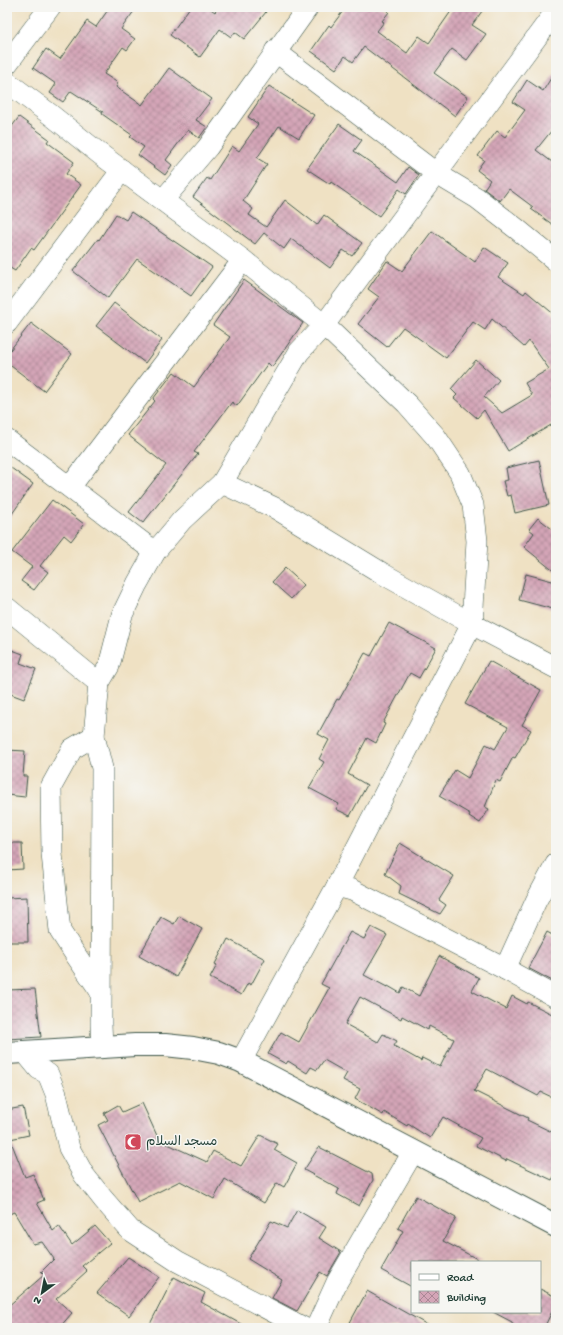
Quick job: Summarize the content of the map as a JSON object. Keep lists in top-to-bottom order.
{
  "places": {
    "mosque": ["مسجد السلام"]
  },
  "legend": ["Road", "Building"],
  "north": "bottom left"
}
